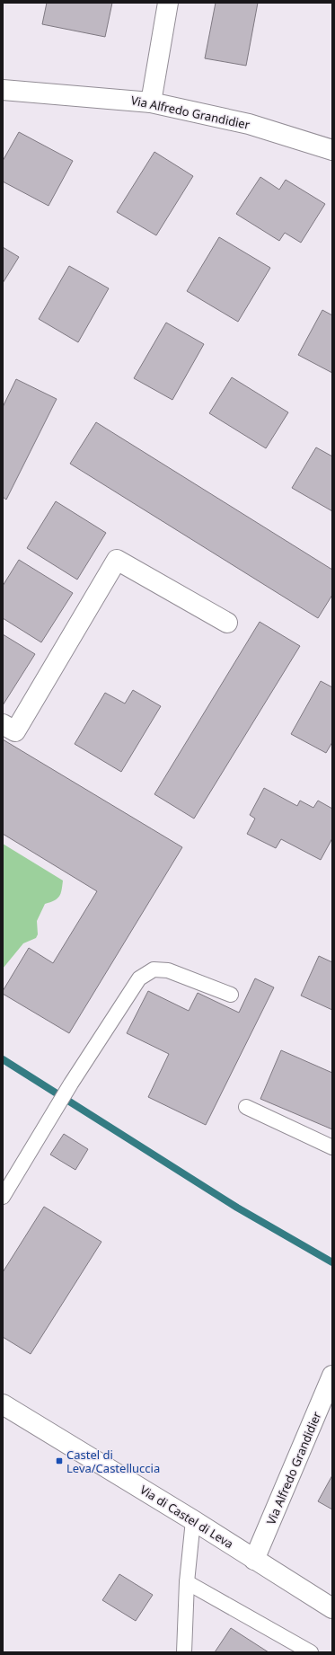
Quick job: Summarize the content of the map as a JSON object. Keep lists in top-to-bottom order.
{
  "streets": {
    "street": ["Via Alfredo Grandidier", "Via di Castel di Leva"]
  },
  "crossings": [
    ["Via Alfredo Grandidier", "Via di Castel di Leva"]
  ],
  "places": {
    "transit": ["Castel di Leva/Castelluccia"]
  }
}
